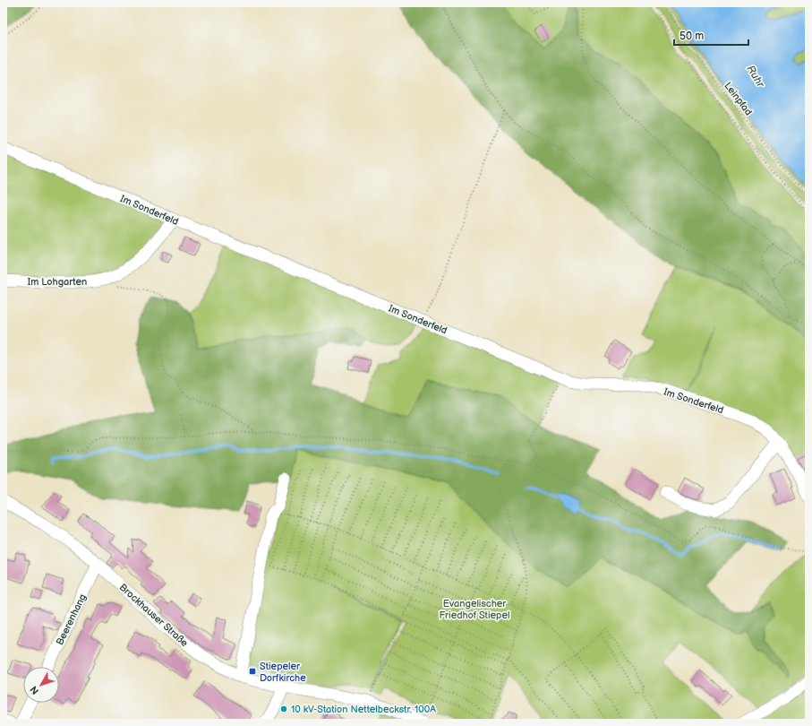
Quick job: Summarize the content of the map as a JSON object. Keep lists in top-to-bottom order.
{
  "streets": {
    "street": [
      "Im Sonderfeld",
      "Im Lohgarten",
      "Brockhauser Straße",
      "Beerenhang"
    ],
    "path": ["Leinpfad"]
  },
  "crossings": [
    ["Im Sonderfeld", "Im Lohgarten"],
    ["Brockhauser Straße", "Beerenhang"]
  ],
  "water": ["Ruhr"],
  "parks": ["Evangelischer Friedhof Stiepel"],
  "places": {
    "transit": ["Stiepeler Dorfkirche"],
    "other": ["10 kV-Station Nettelbeckstr. 100A"]
  },
  "scale_bar": "50 m",
  "north": "bottom left"
}
